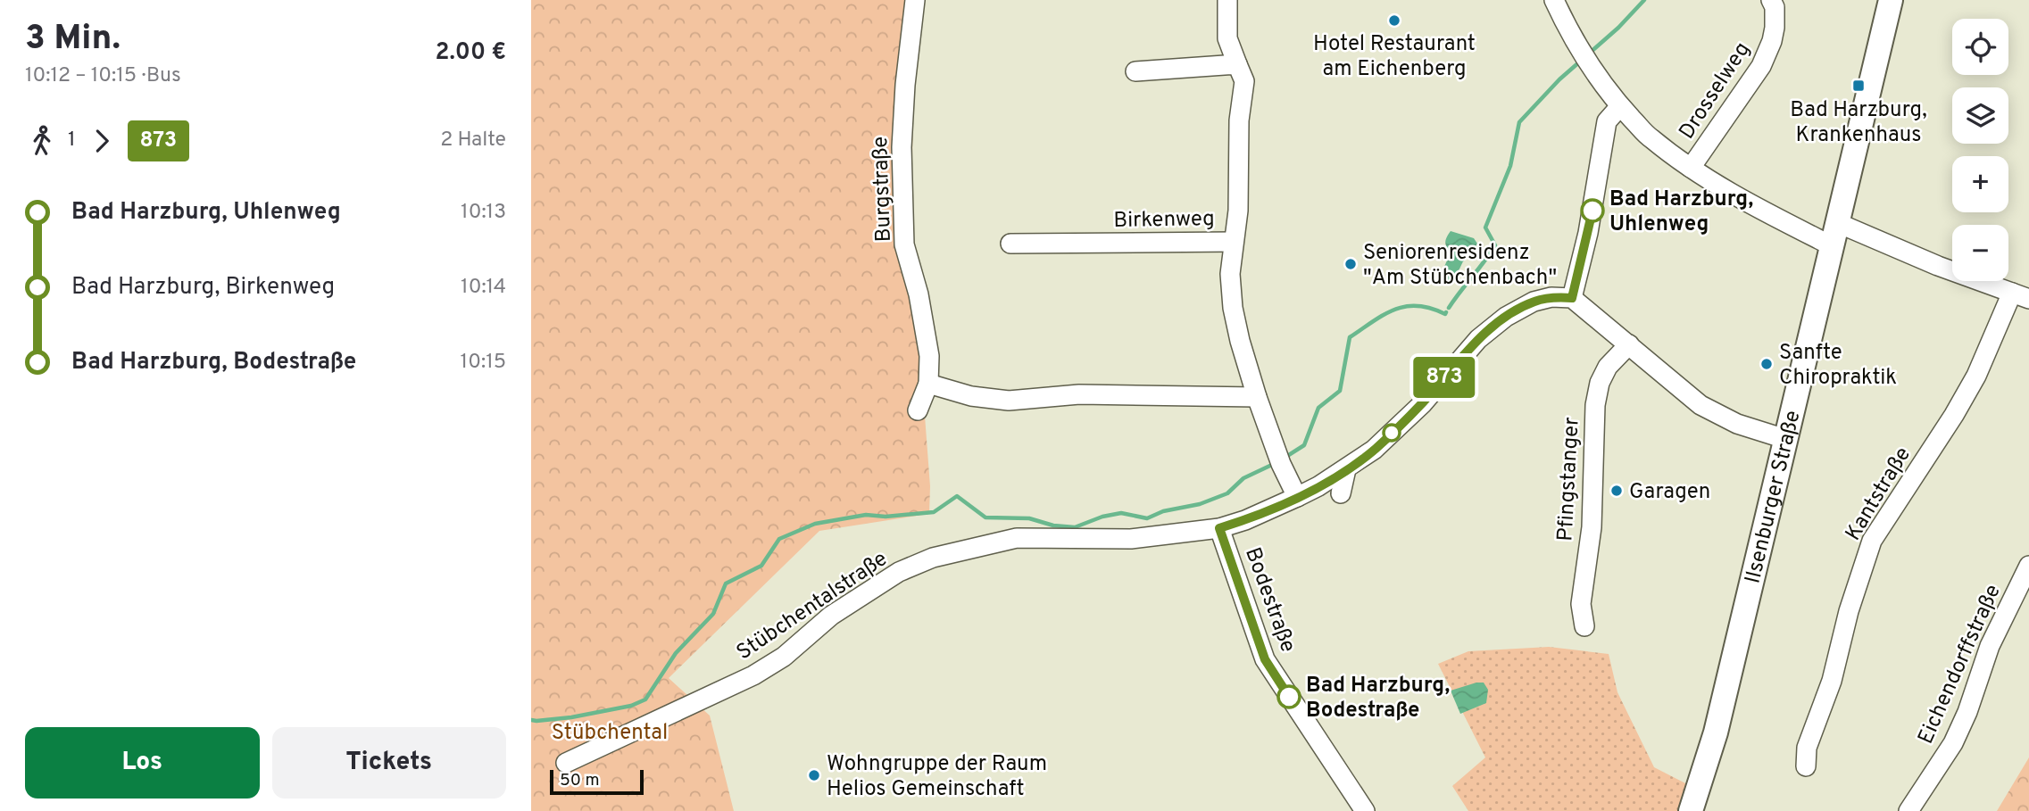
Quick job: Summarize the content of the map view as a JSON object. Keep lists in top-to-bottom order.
{
  "streets": {
    "main road": ["Ilsenburger Straße"],
    "street": [
      "Drosselweg",
      "Burgstraße",
      "Birkenweg",
      "Pfingstanger",
      "Kantstraße",
      "Bodestraße",
      "Stübchentalstraße",
      "Eichendorffstraße"
    ]
  },
  "crossings": [
    ["Birkenweg", "Stübchentalstraße"],
    ["Bodestraße", "Stübchentalstraße"]
  ],
  "parks": ["Stübchental"],
  "places": {
    "other": [
      "Hotel Restaurant am Eichenberg",
      "Bad Harzburg, Uhlenweg",
      "Seniorenresidenz \"Am Stübchenbach\"",
      "Sanfte Chiropraktik",
      "Garagen",
      "Bad Harzburg, Bodestraße",
      "Wohngruppe der Raum Helios Gemeinschaft"
    ],
    "transit": ["Bad Harzburg, Krankenhaus"]
  },
  "lines": ["bus line 873"],
  "scale_bar": "50 m",
  "page": {
    "heading": ["3 Min.", "10:12 – 10:15 · Bus", "2.00 €"],
    "on_map": "873",
    "map_buttons": ["+", "−"],
    "legs": ["1", "873", "2 Halte"],
    "list": [
      {
        "name": "Bad Harzburg, Uhlenweg",
        "value": "10:13"
      },
      {
        "name": "Bad Harzburg, Birkenweg",
        "value": "10:14"
      },
      {
        "name": "Bad Harzburg, Bodestraße",
        "value": "10:15"
      }
    ],
    "buttons": ["Los", "Tickets"],
    "scale": "50 m"
  }
}
